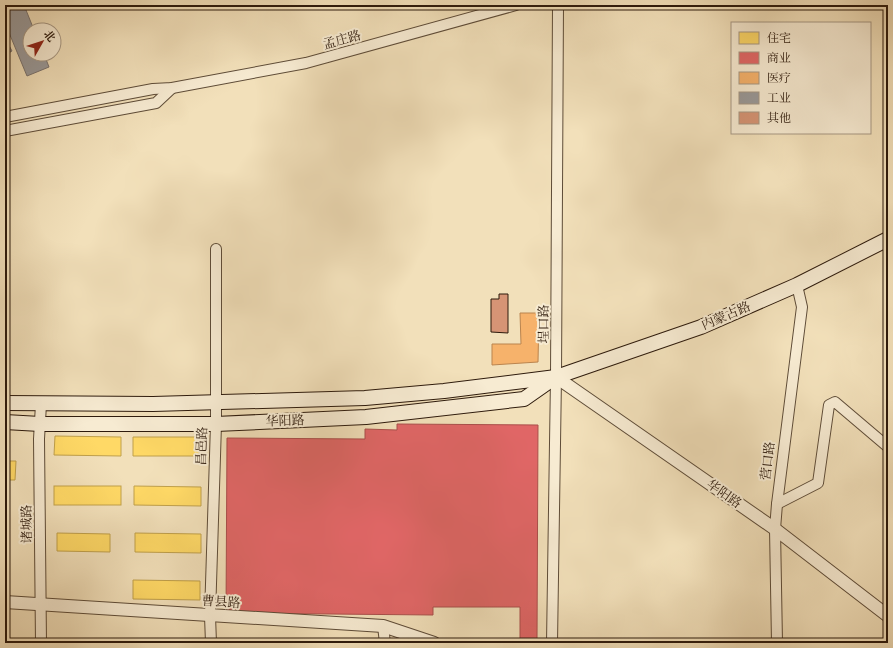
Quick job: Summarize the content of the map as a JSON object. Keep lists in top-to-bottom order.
{
  "streets": {
    "main road": ["内蒙古路", "华阳路"],
    "street": [
      "孟庄路",
      "埕口路",
      "昌邑路",
      "营口路",
      "诸城路",
      "曹县路"
    ]
  },
  "crossings": [
    ["内蒙古路", "埕口路"],
    ["内蒙古路", "华阳路"],
    ["内蒙古路", "营口路"],
    ["埕口路", "华阳路"],
    ["华阳路", "昌邑路"],
    ["华阳路", "营口路"],
    ["华阳路", "诸城路"],
    ["昌邑路", "曹县路"],
    ["诸城路", "曹县路"]
  ],
  "legend": [
    "住宅",
    "商业",
    "医疗",
    "工业",
    "其他"
  ],
  "north": "top right"
}
